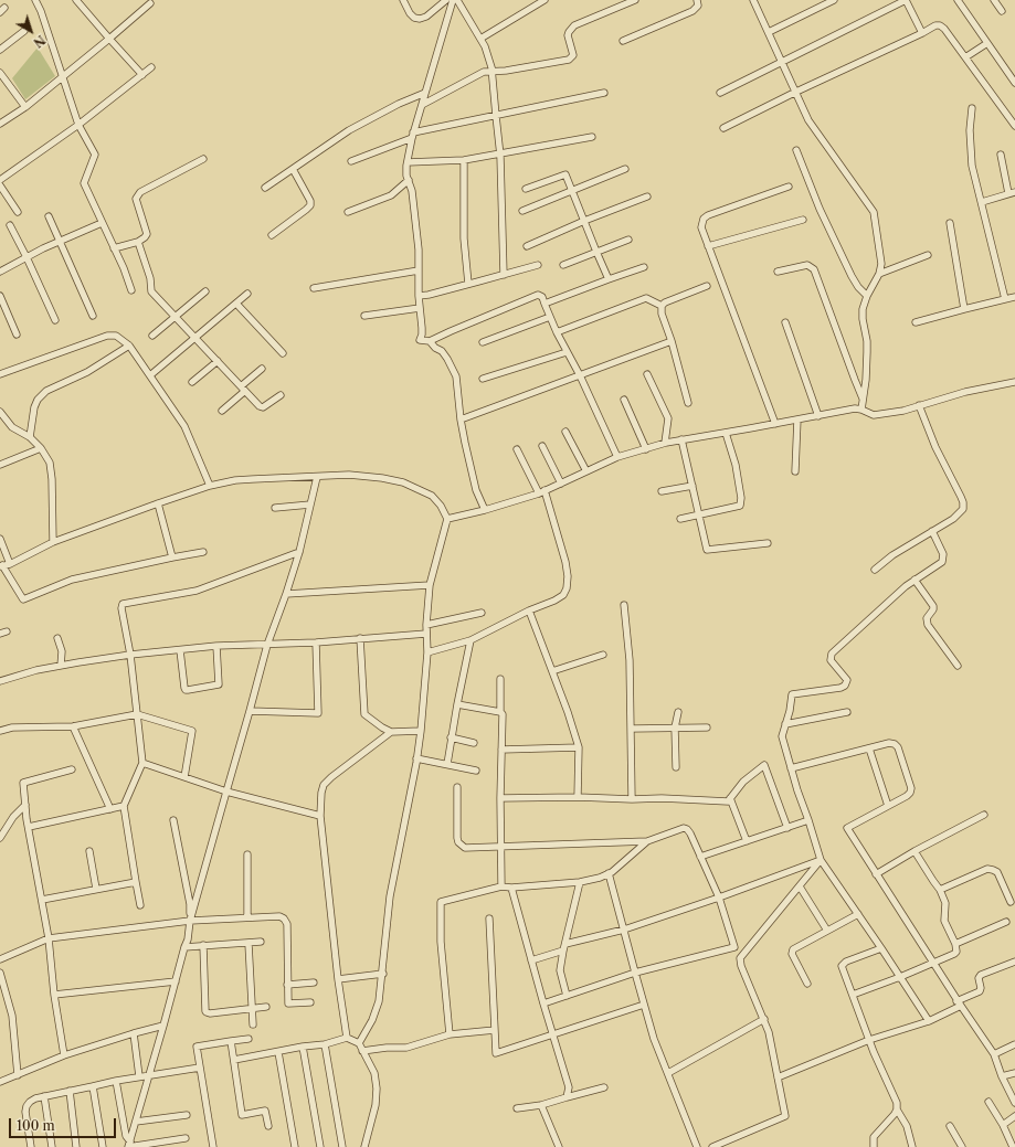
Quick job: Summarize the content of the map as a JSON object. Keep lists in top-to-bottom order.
{
  "scale_bar": "100 m",
  "north": "bottom right"
}
